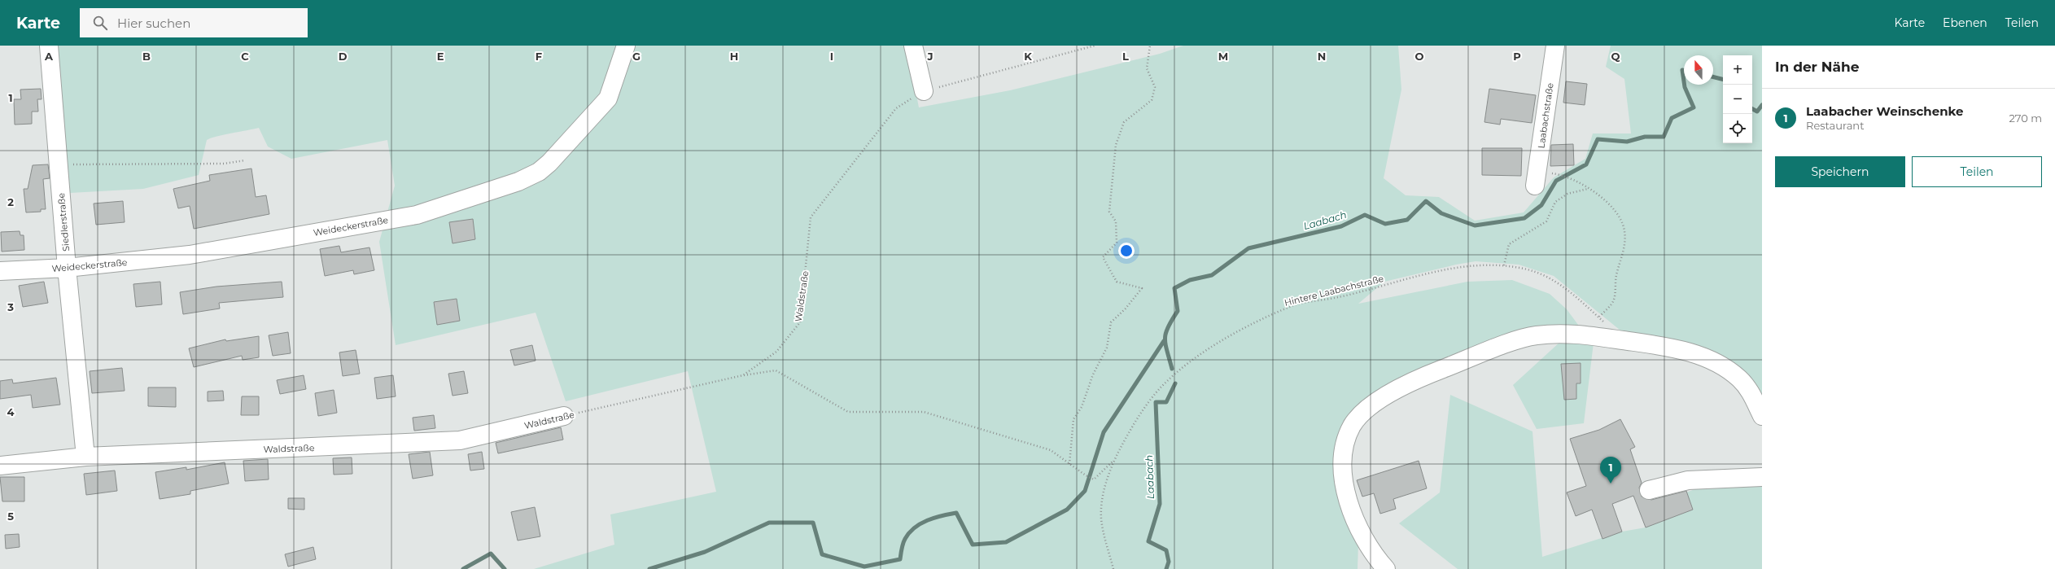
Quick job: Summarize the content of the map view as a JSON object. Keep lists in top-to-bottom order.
{
  "streets": {
    "street": [
      "Laabachstraße",
      "Siedlerstraße",
      "Weideckerstraße",
      "Waldstraße"
    ],
    "path": ["Hintere Laabachstraße"]
  },
  "crossings": [
    ["Siedlerstraße", "Weideckerstraße"],
    ["Siedlerstraße", "Waldstraße"]
  ],
  "water": ["Laabach"],
  "north": "top",
  "page": {
    "header": "Karte",
    "search": "Hier suchen",
    "nav": ["Karte", "Ebenen", "Teilen"],
    "heading": "In der Nähe",
    "map_buttons": ["+", "−"],
    "list": [
      {
        "mark": "1",
        "name": "Laabacher Weinschenke",
        "note": "Restaurant",
        "value": "270 m"
      }
    ],
    "buttons": ["Speichern", "Teilen"],
    "pins": "1"
  },
  "grid": {
    "columns": [
      "A",
      "B",
      "C",
      "D",
      "E",
      "F",
      "G",
      "H",
      "I",
      "J",
      "K",
      "L",
      "M",
      "N",
      "O",
      "P",
      "Q"
    ],
    "rows": [
      "1",
      "2",
      "3",
      "4",
      "5"
    ]
  }
}
